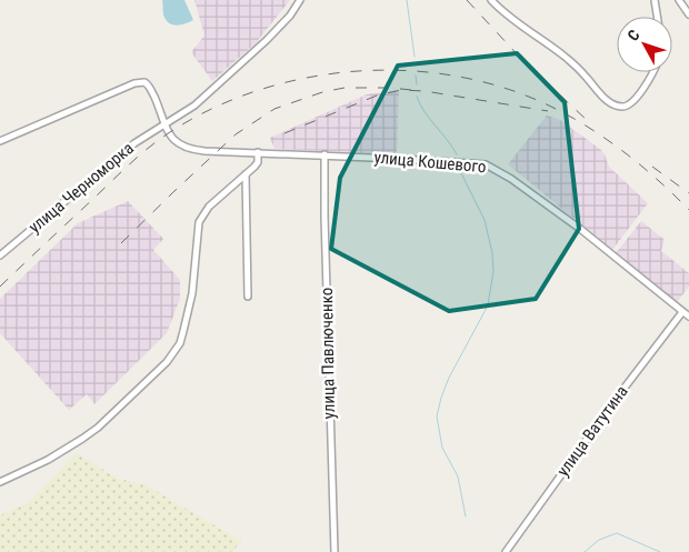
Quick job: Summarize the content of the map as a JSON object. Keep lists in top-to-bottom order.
{
  "streets": {
    "street": [
      "улица Кошевого",
      "улица Черноморка",
      "улица Павлюченко",
      "улица Ватутина"
    ]
  },
  "crossings": [
    ["улица Кошевого", "улица Черноморка"],
    ["улица Кошевого", "улица Павлюченко"],
    ["улица Кошевого", "улица Ватутина"]
  ],
  "north": "top left"
}
